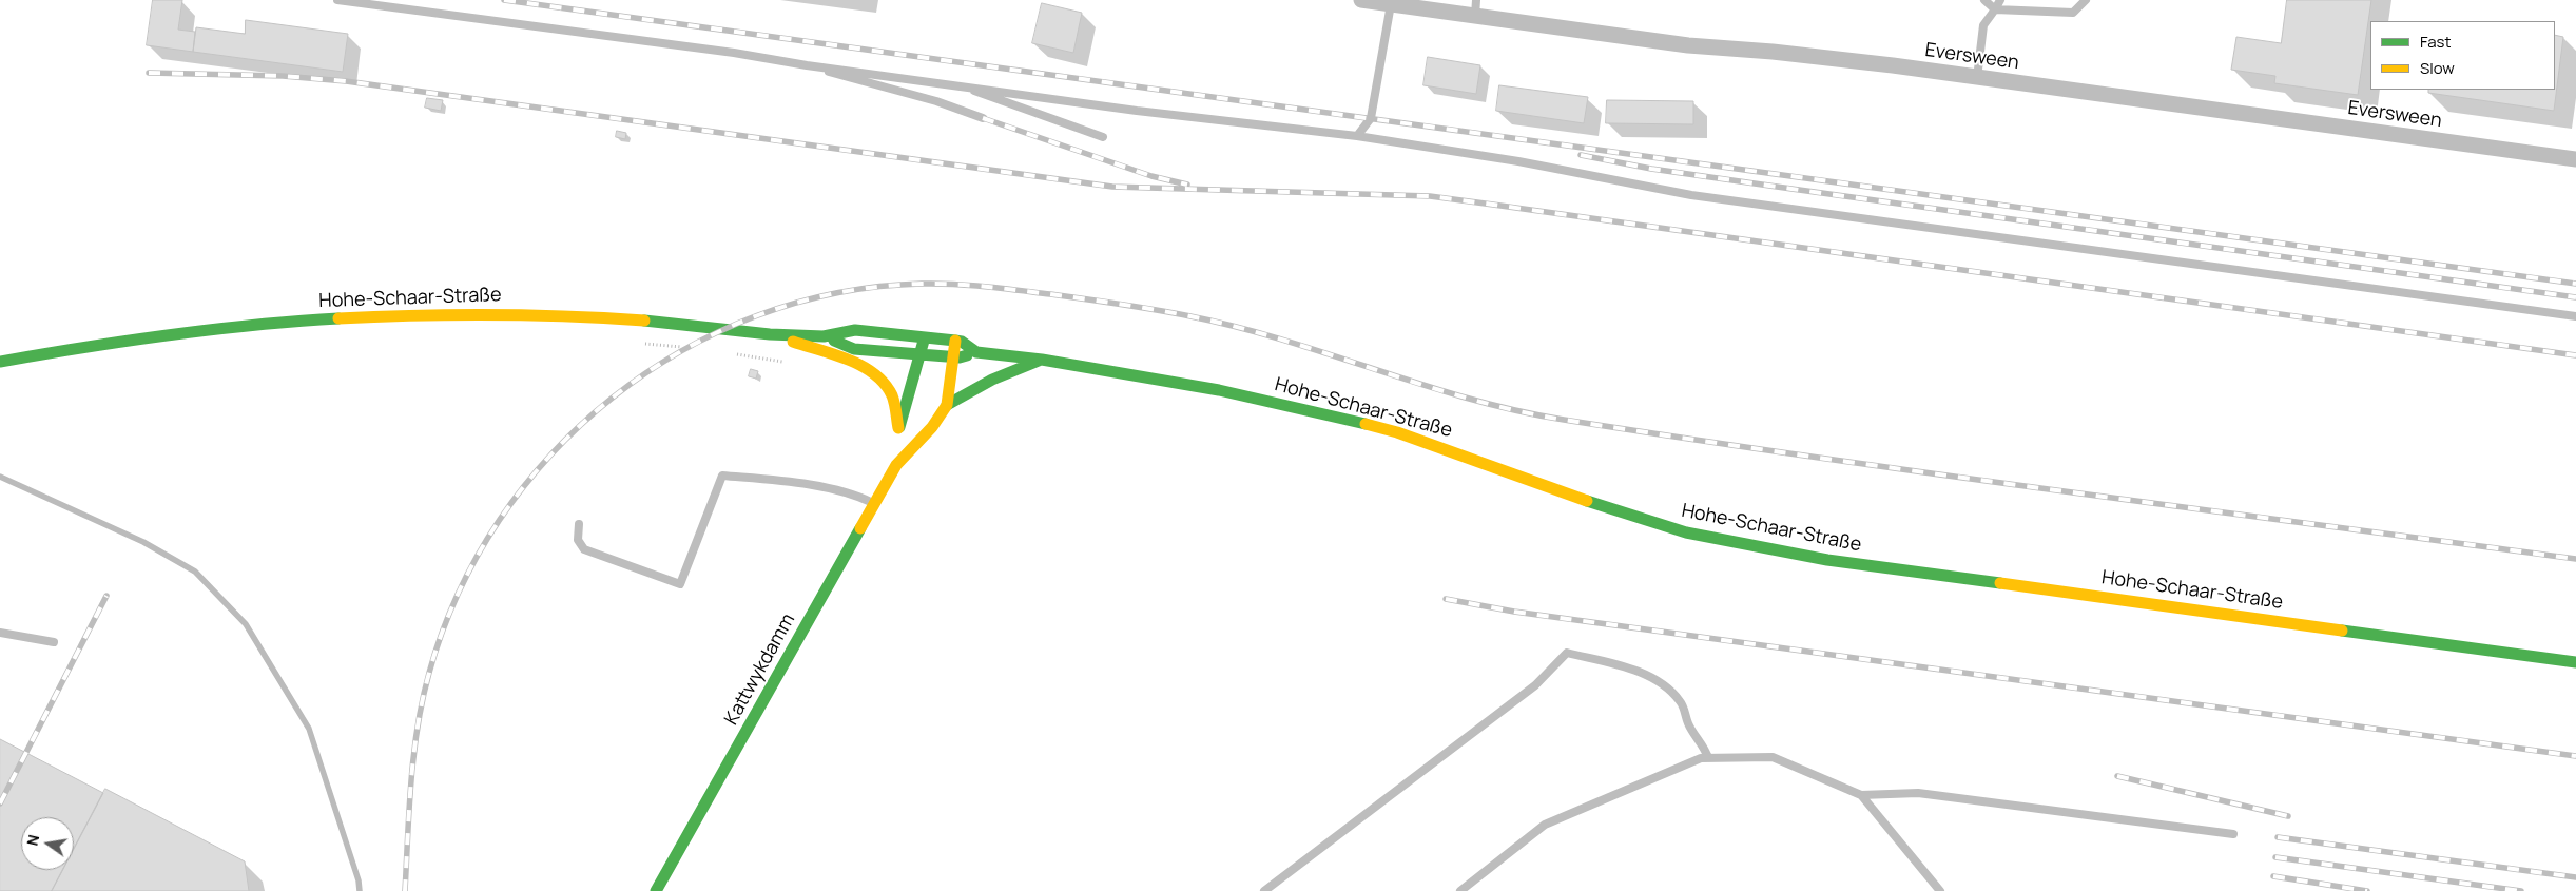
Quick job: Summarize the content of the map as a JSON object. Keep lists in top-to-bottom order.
{
  "streets": {
    "main road": ["Hohe-Schaar-Straße", "Kattwykdamm"],
    "street": ["Eversween"]
  },
  "crossings": [
    ["Hohe-Schaar-Straße", "Kattwykdamm"]
  ],
  "legend": ["Fast", "Slow"],
  "north": "left"
}
